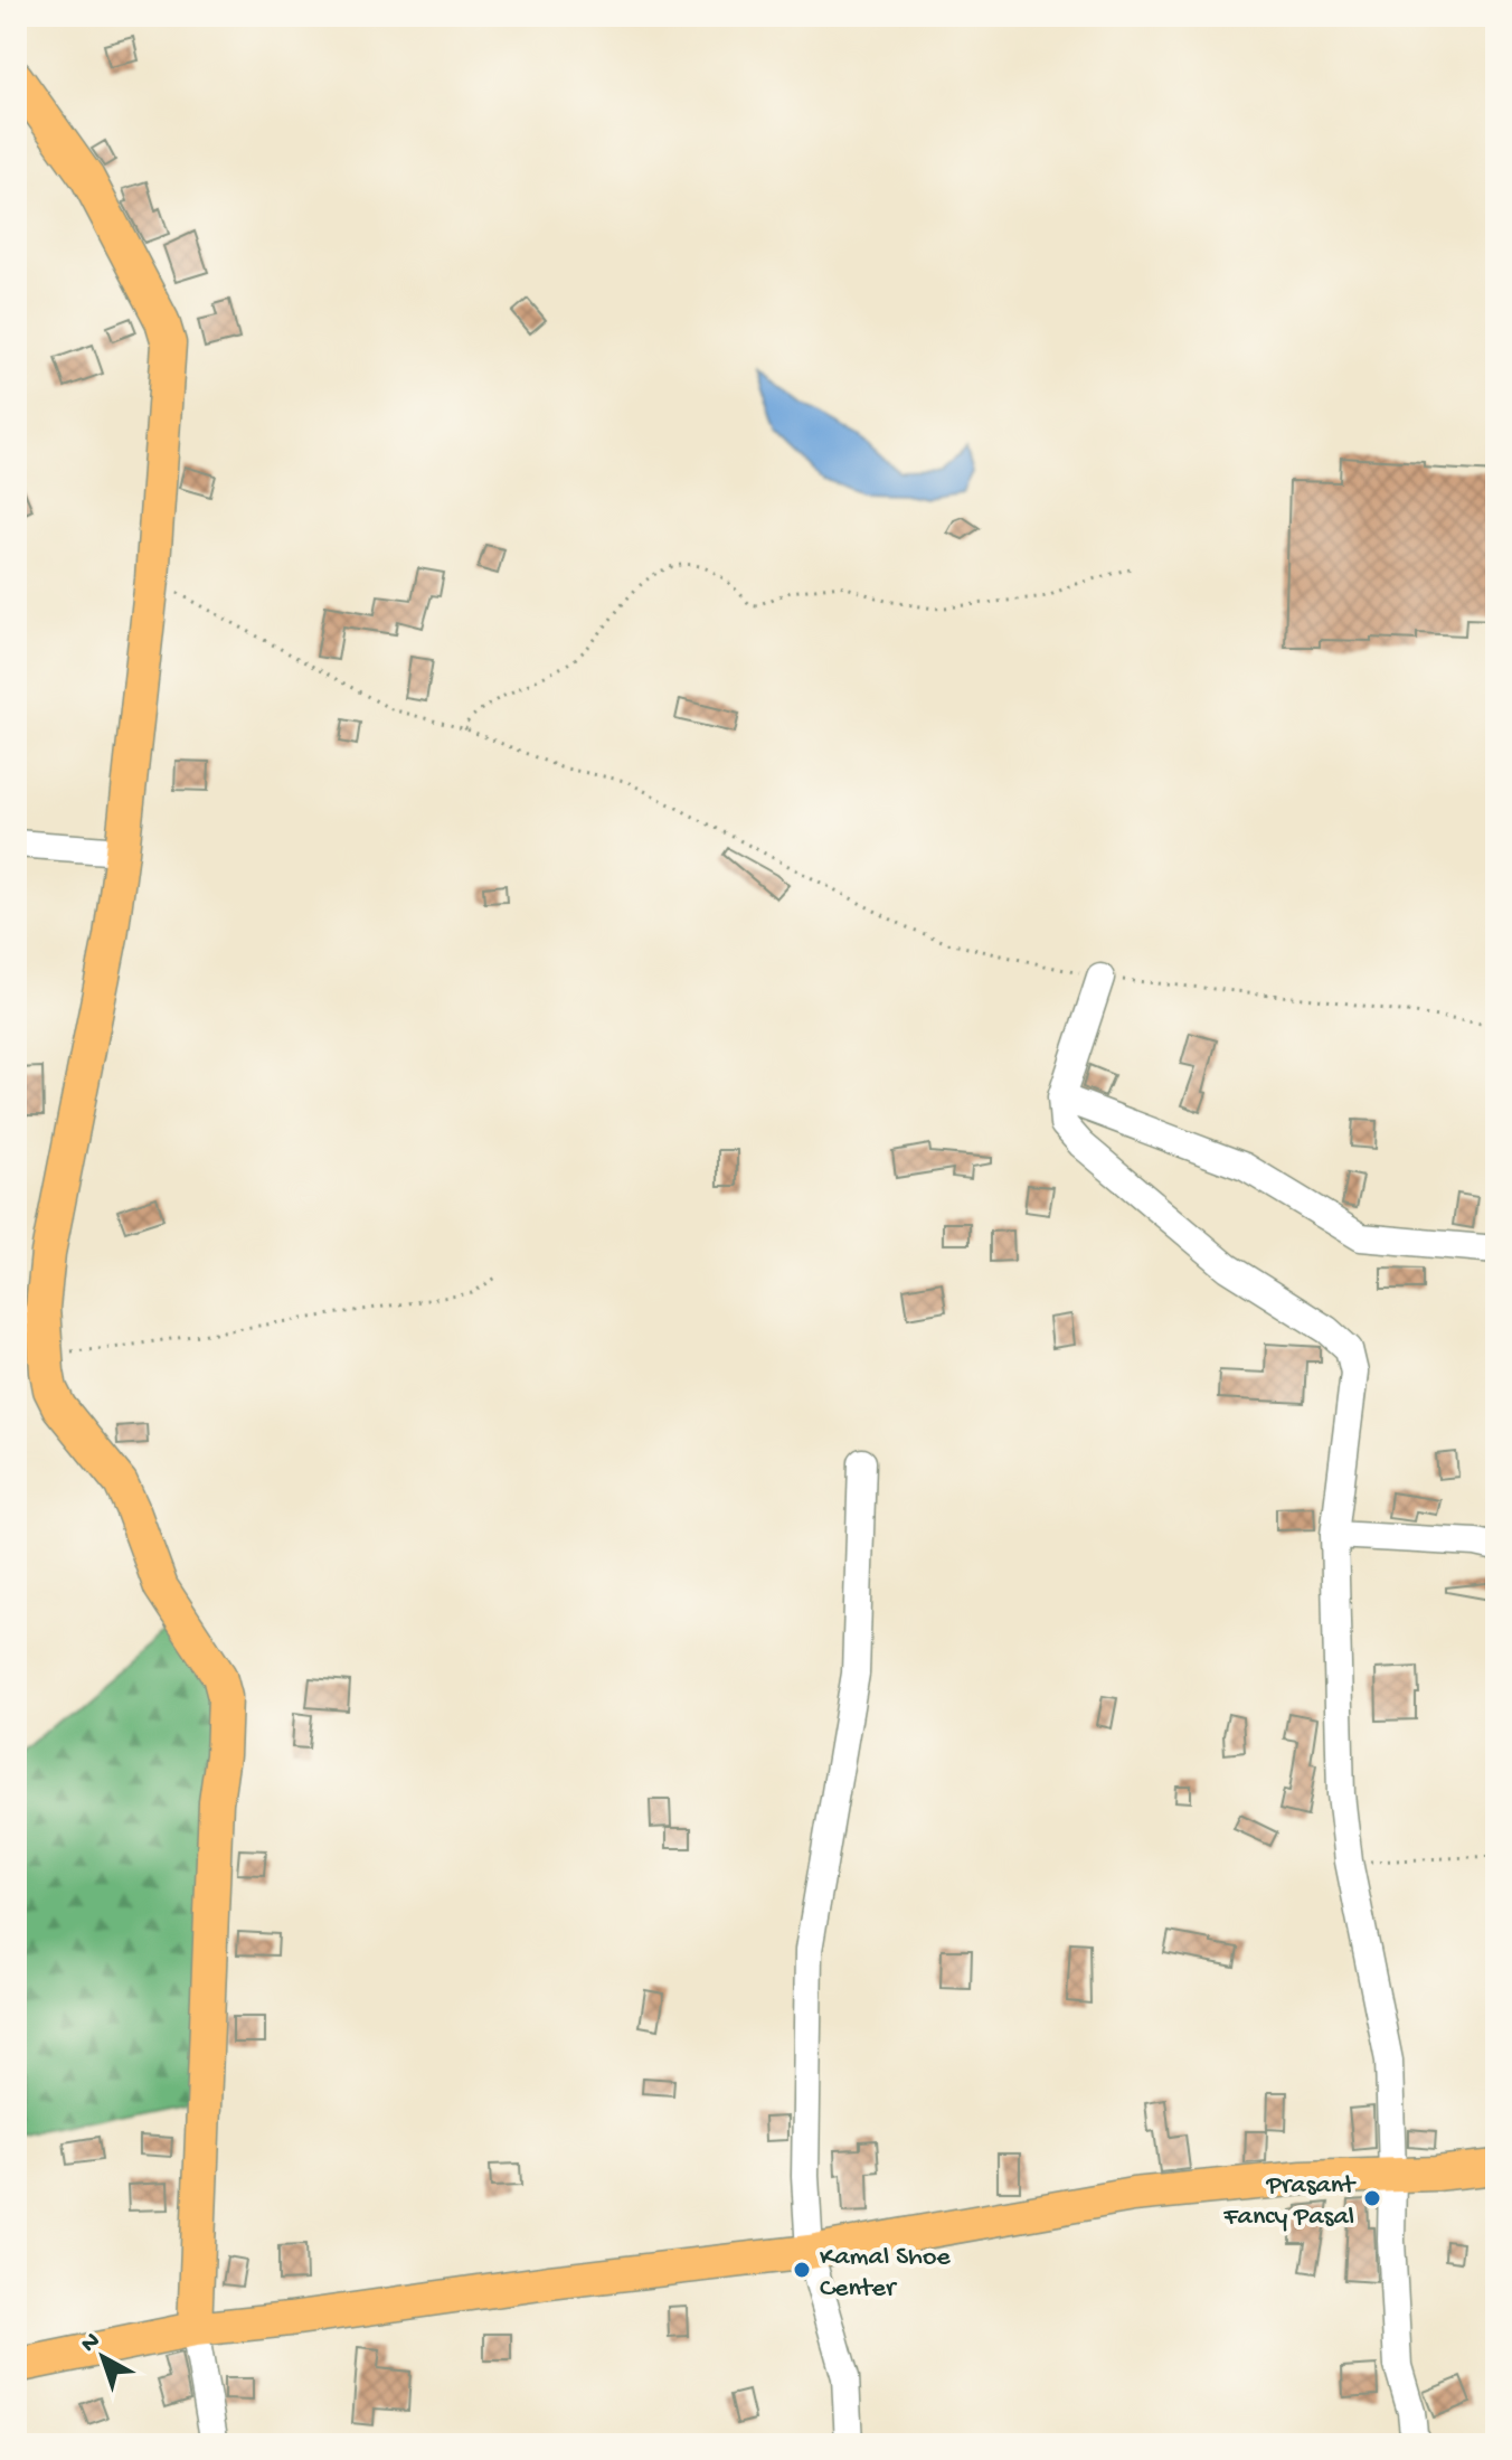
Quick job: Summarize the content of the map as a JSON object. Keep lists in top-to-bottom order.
{
  "places": ["Prasant Fancy Pasal", "Kamal Shoe Center"],
  "north": "top left"
}
